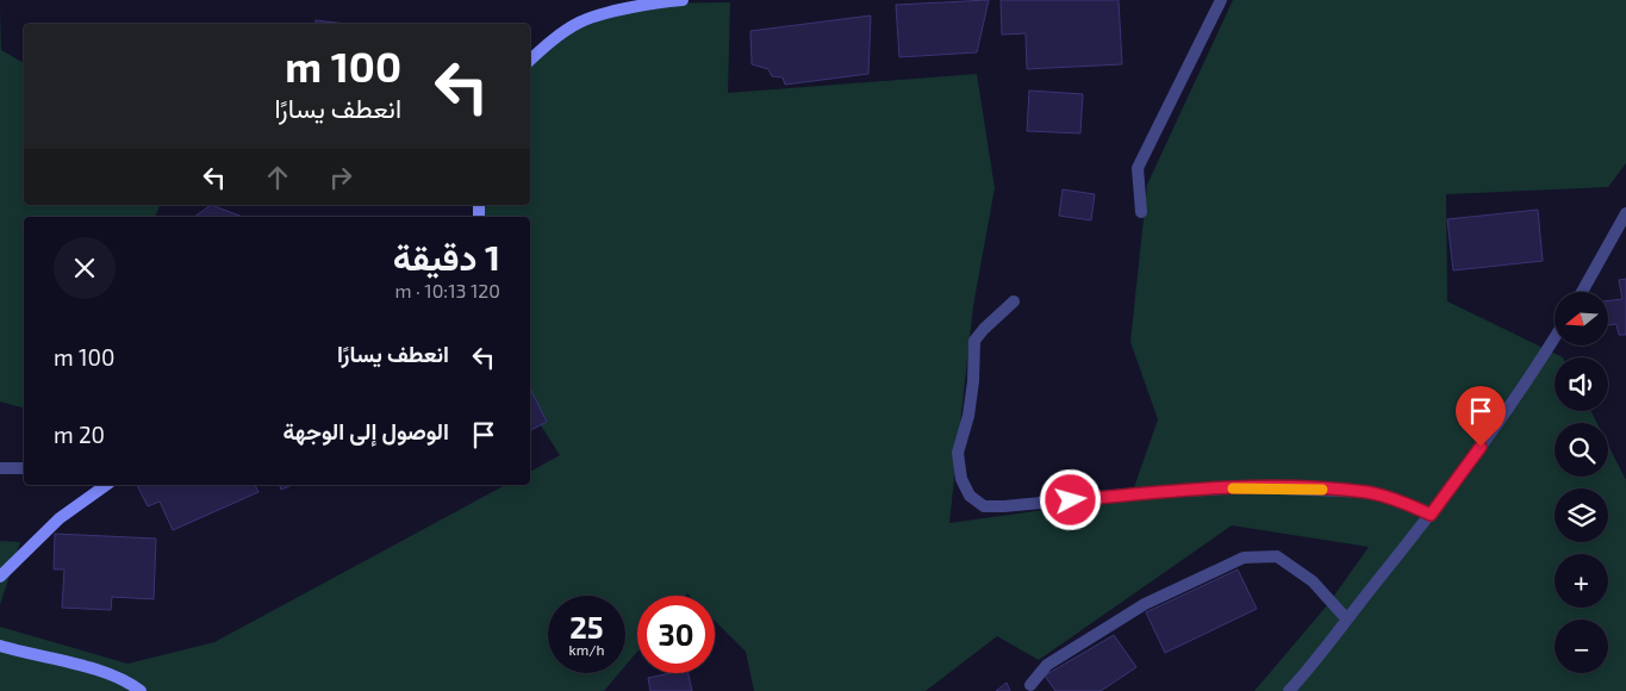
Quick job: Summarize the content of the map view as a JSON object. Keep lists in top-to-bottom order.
{
  "north": "left",
  "page": {
    "turn": ["100 m", "انعطف يسارًا"],
    "heading": ["1 دقيقة", "120 m · 10:13"],
    "map_buttons": ["+", "−"],
    "list": [
      {
        "name": "انعطف يسارًا",
        "value": "100 m"
      },
      {
        "name": "الوصول إلى الوجهة",
        "value": "20 m"
      }
    ],
    "speed": "25 km/h",
    "limit": "30"
  }
}
